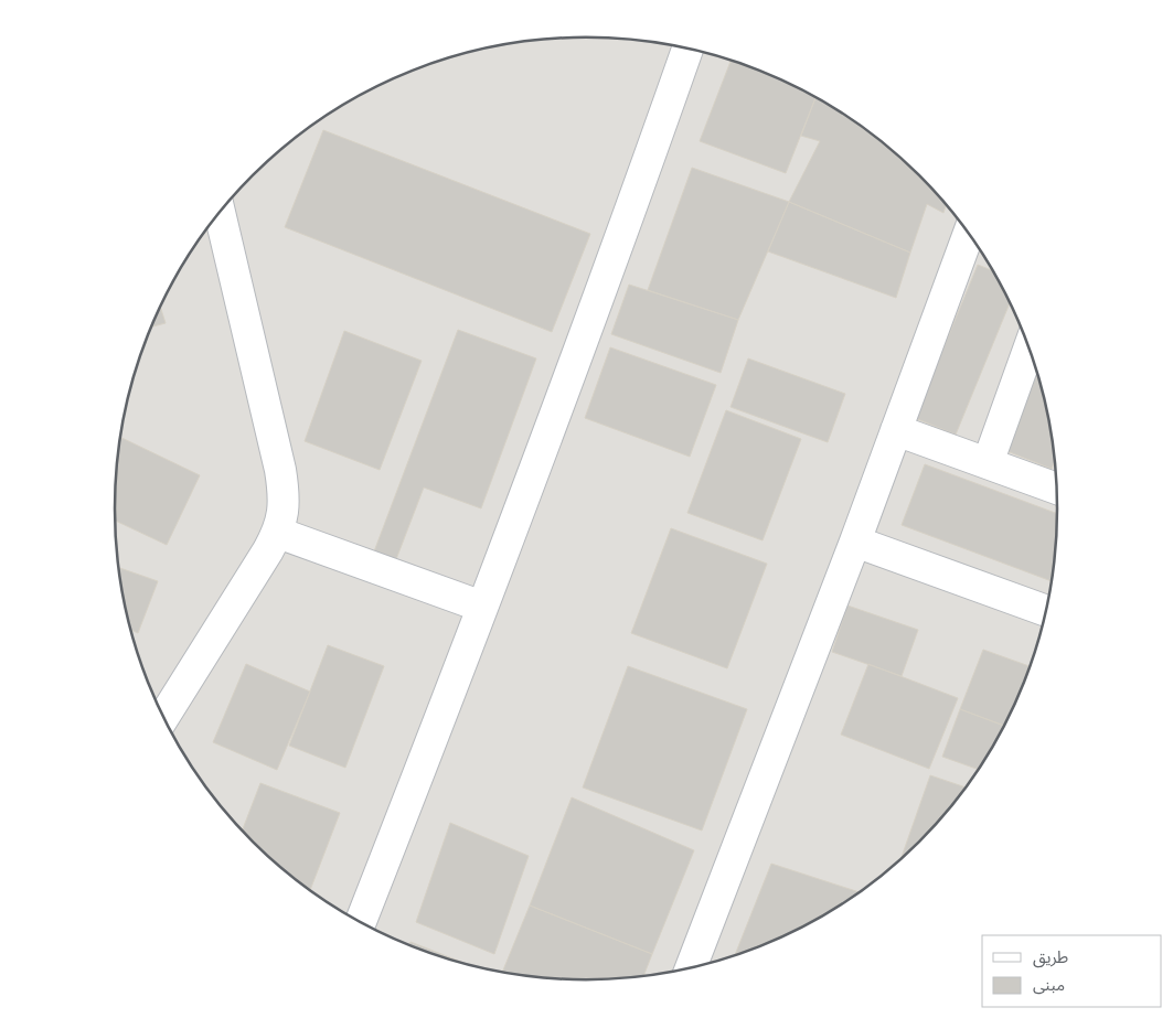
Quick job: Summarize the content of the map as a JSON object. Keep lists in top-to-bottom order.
{
  "legend": ["طريق", "مبنى"]
}
